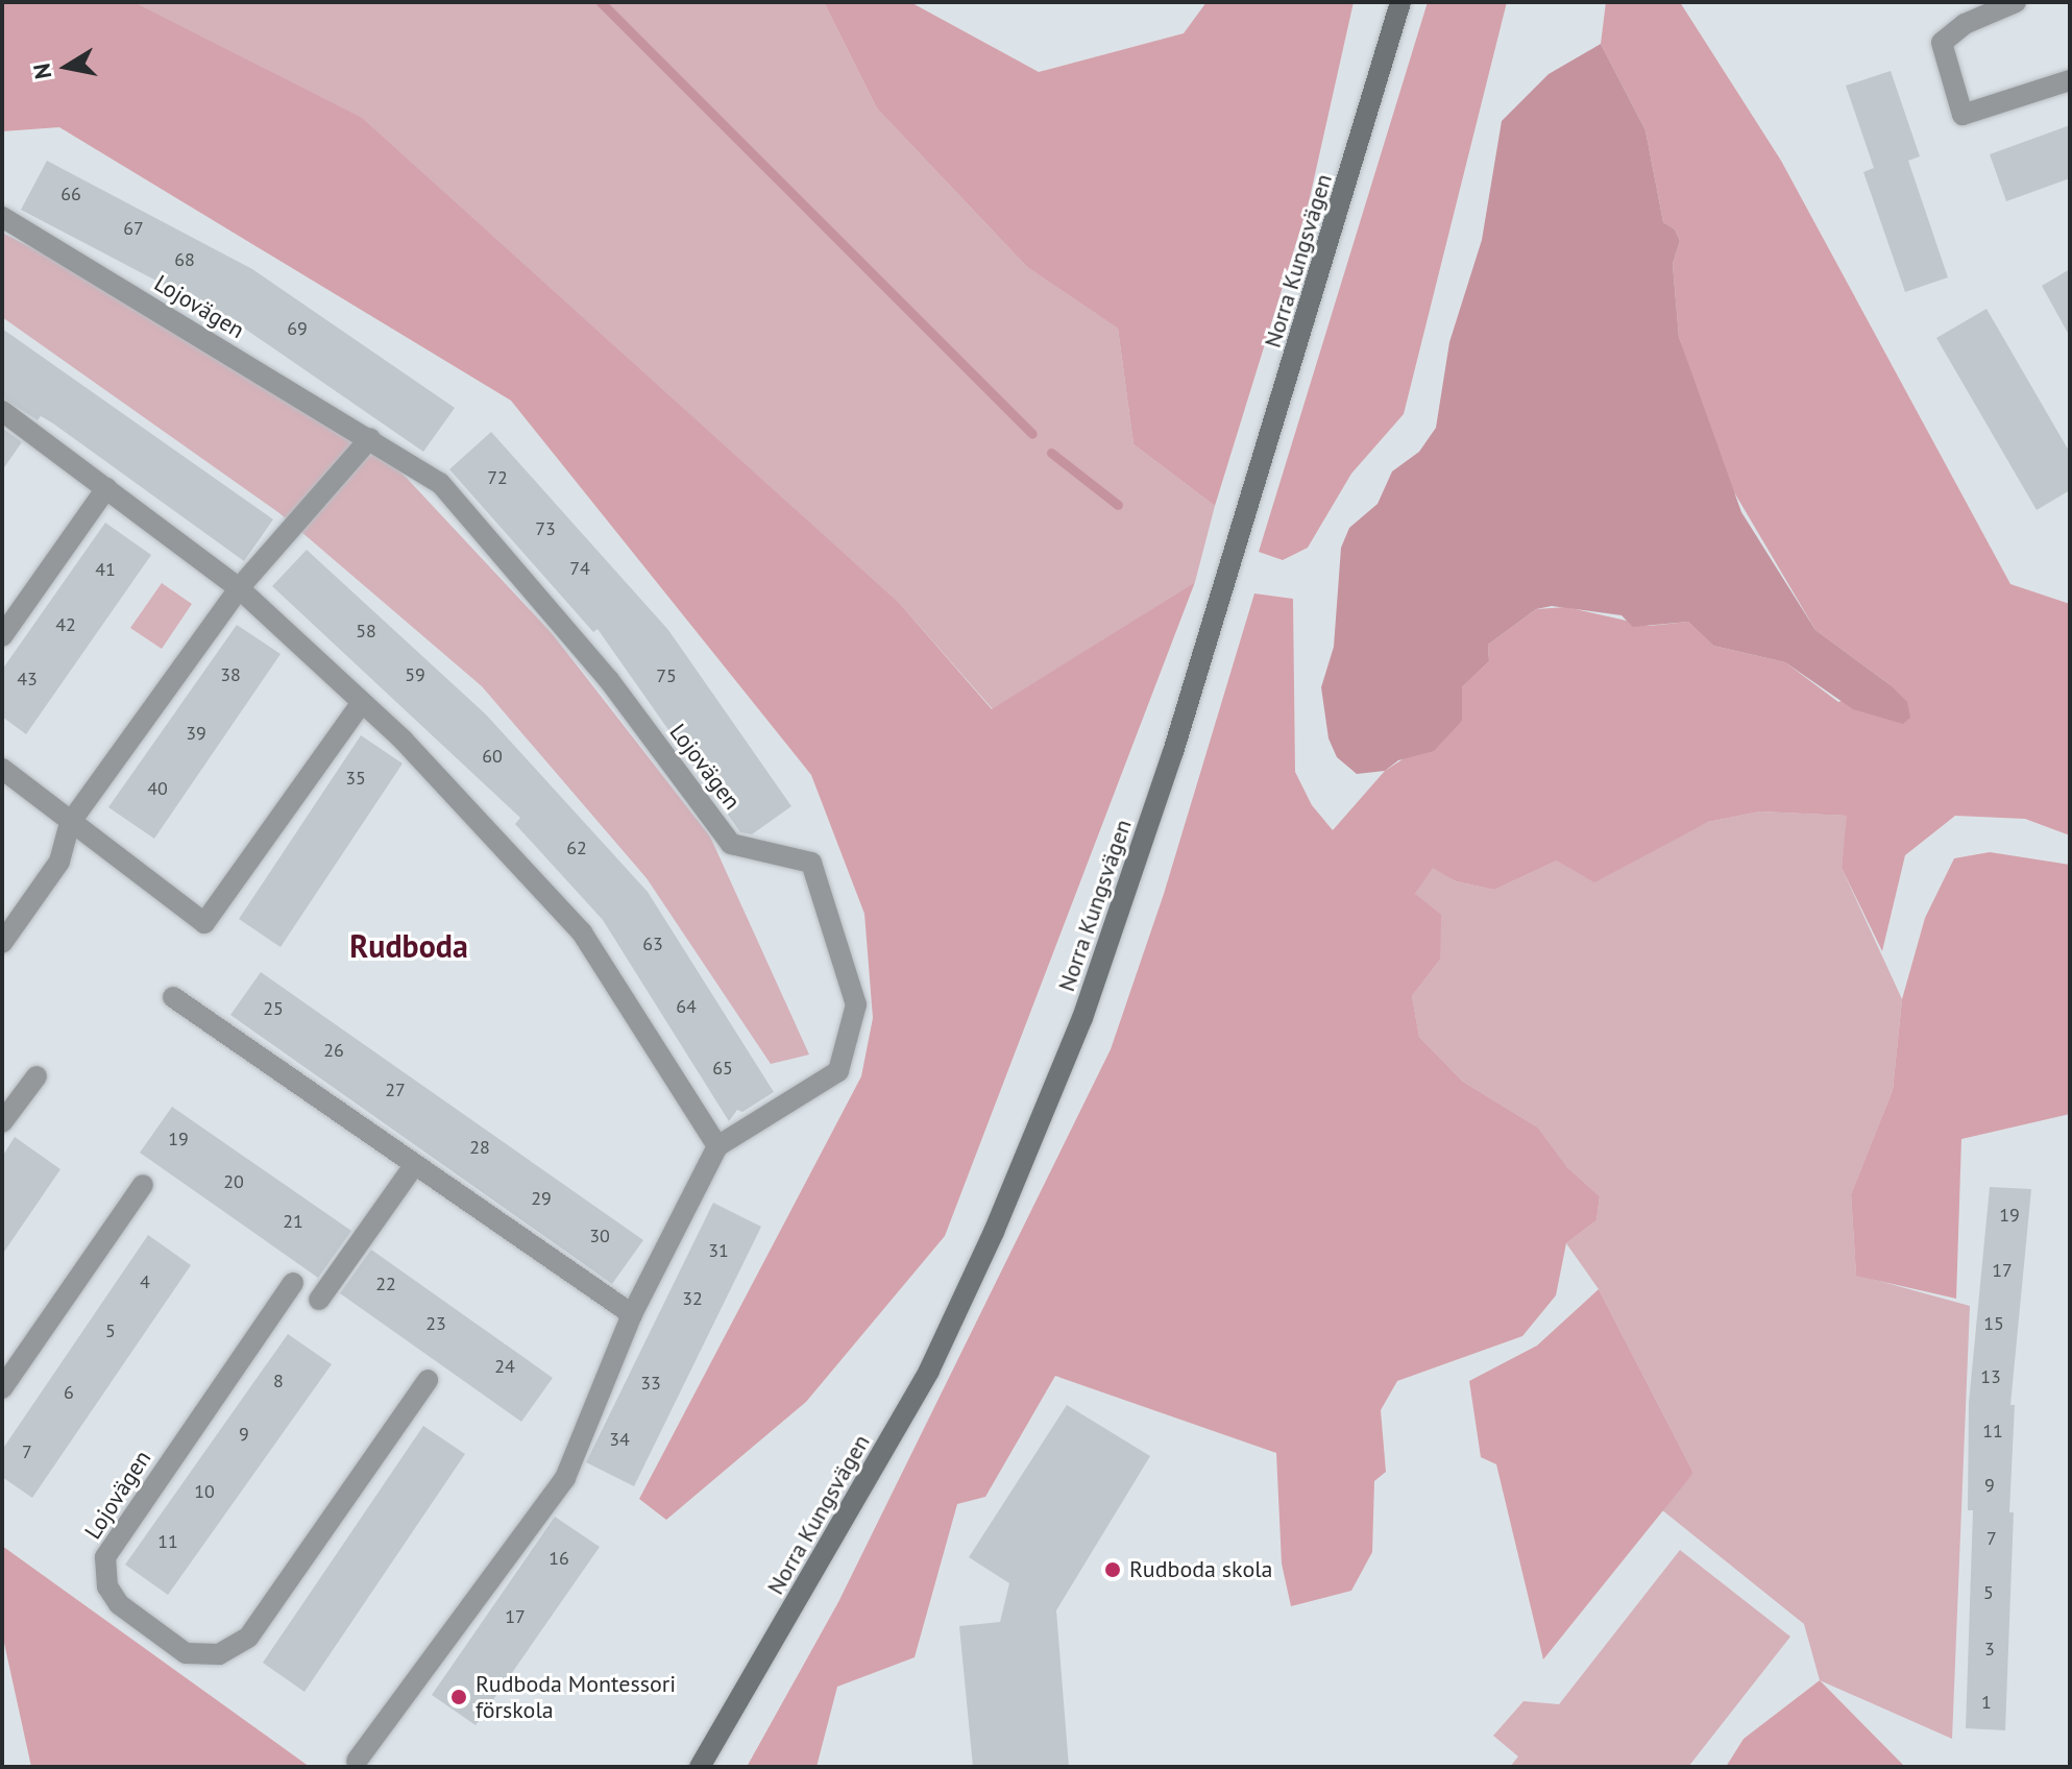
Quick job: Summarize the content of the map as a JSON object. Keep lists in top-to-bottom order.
{
  "streets": {
    "main road": ["Norra Kungsvägen"],
    "street": ["Lojovägen"]
  },
  "districts": ["Rudboda"],
  "places": ["Rudboda skola", "Rudboda Montessori förskola"],
  "house_numbers": [
    "66",
    "67",
    "68",
    "69",
    "72",
    "73",
    "74",
    "41",
    "42",
    "58",
    "38",
    "59",
    "75",
    "43",
    "39",
    "60",
    "35",
    "40",
    "62",
    "63",
    "64",
    "25",
    "26",
    "65",
    "27",
    "19",
    "28",
    "20",
    "29",
    "19",
    "21",
    "30",
    "31",
    "17",
    "4",
    "22",
    "32",
    "23",
    "15",
    "5",
    "24",
    "13",
    "8",
    "33",
    "6",
    "11",
    "9",
    "34",
    "7",
    "9",
    "10",
    "7",
    "11",
    "16",
    "5",
    "17",
    "3",
    "1"
  ],
  "north": "left"
}
